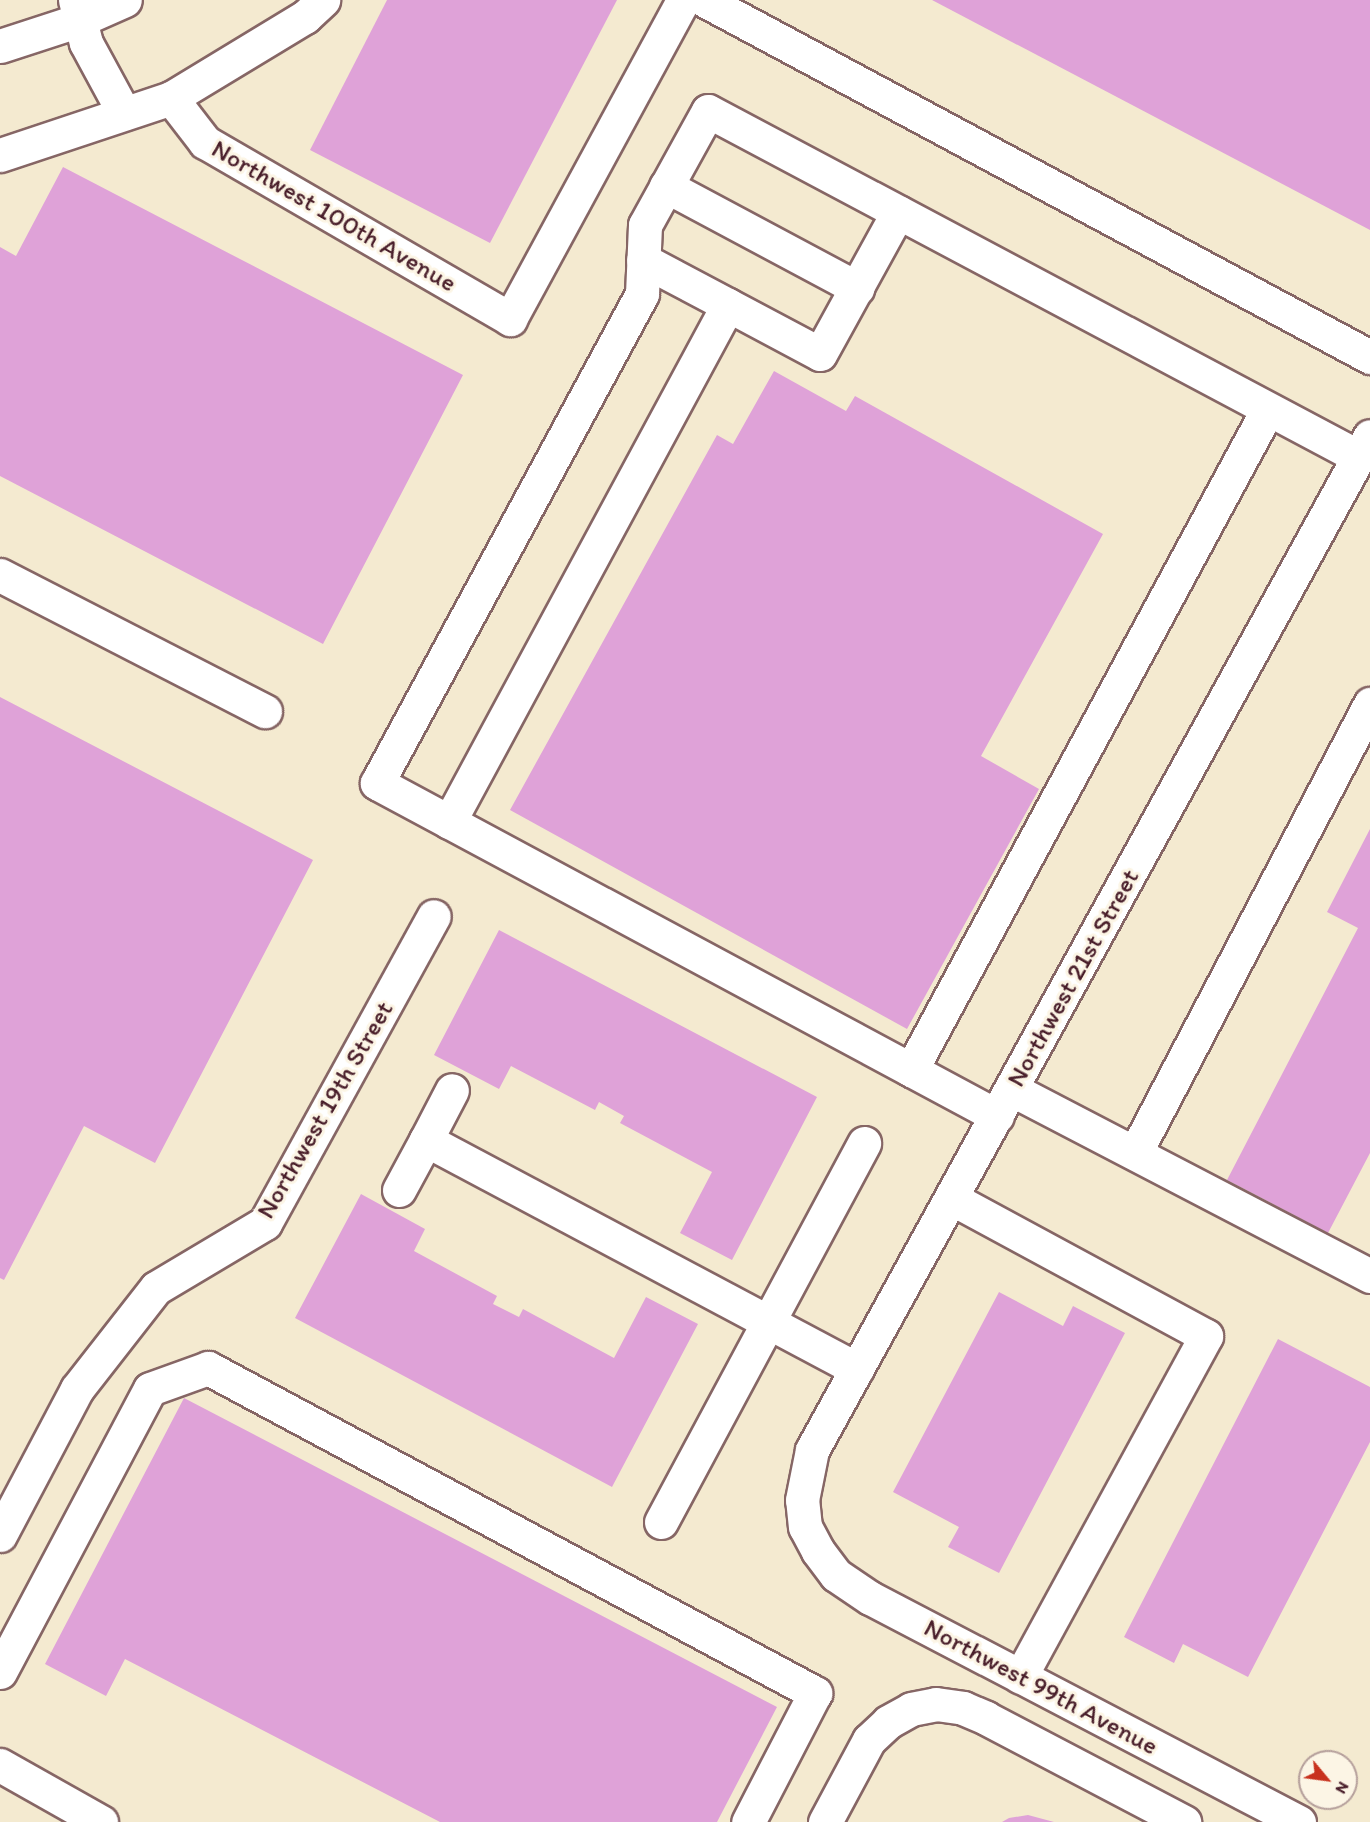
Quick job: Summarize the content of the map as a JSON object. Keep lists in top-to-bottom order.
{
  "streets": {
    "street": [
      "Northwest 100th Avenue",
      "Northwest 21st Street",
      "Northwest 19th Street",
      "Northwest 99th Avenue"
    ]
  },
  "crossings": [
    ["Northwest 21st Street", "Northwest 99th Avenue"]
  ],
  "north": "bottom right"
}
